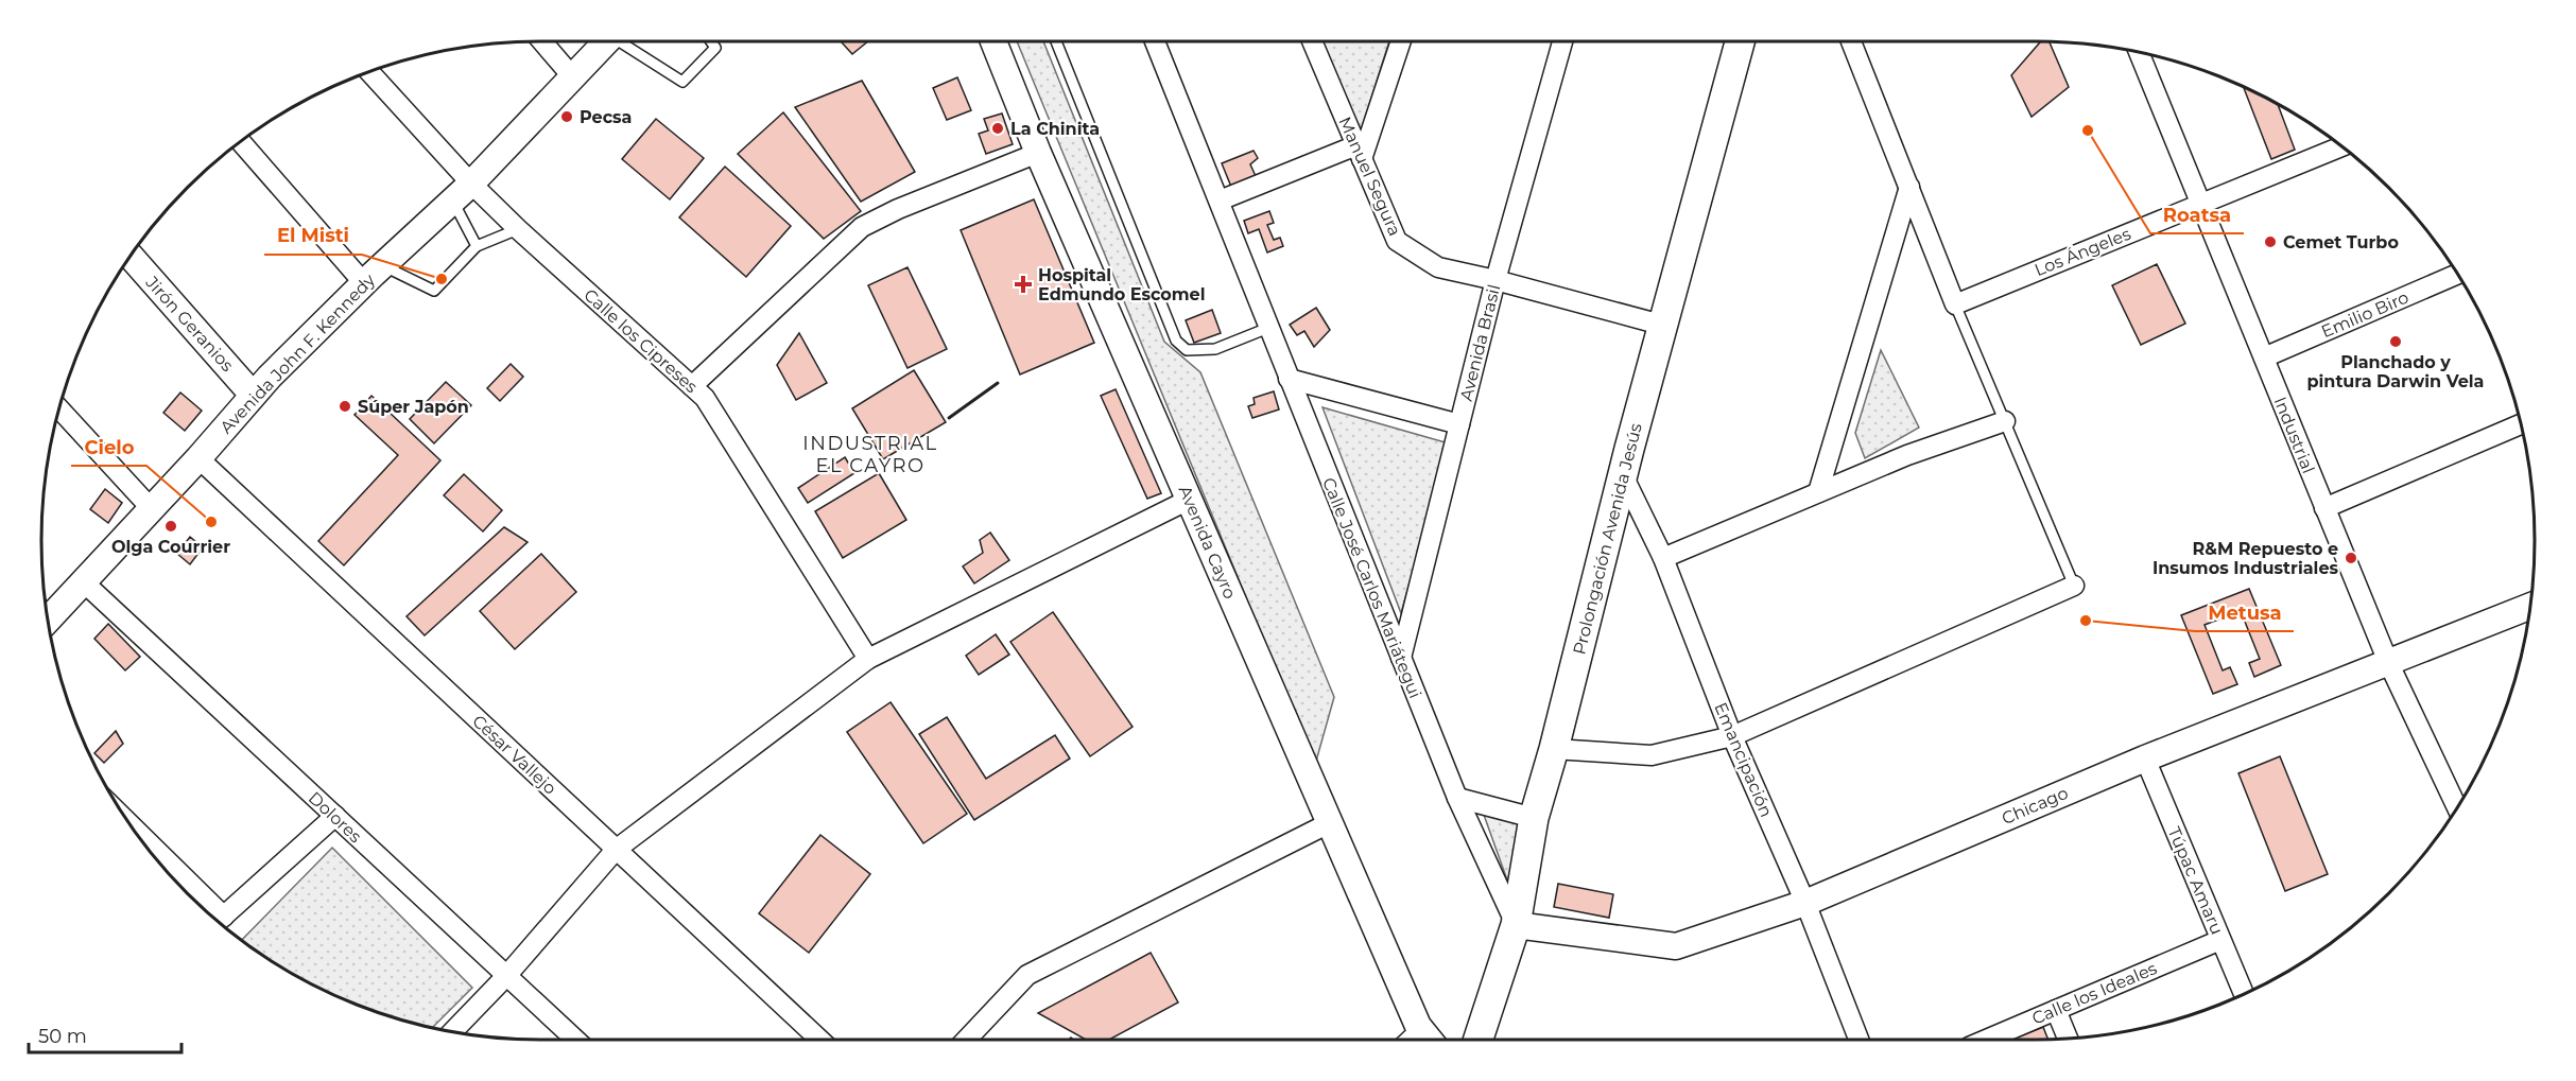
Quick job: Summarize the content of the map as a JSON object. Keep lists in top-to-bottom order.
{
  "streets": {
    "main road": [
      "Jirón Geranios",
      "Avenida John F. Kennedy",
      "Prolongación Avenida Jesús",
      "Avenida Cayro",
      "Chicago"
    ],
    "street": [
      "Manuel Segura",
      "Los Ángeles",
      "Emilio Biro",
      "Calle los Cipreses",
      "Avenida Brasil",
      "Industrial",
      "Calle José Carlos Mariátegui",
      "César Vallejo",
      "Emancipación",
      "Dolores",
      "Túpac Amaru",
      "Calle los Ideales"
    ]
  },
  "crossings": [
    ["Manuel Segura", "Avenida Brasil"],
    ["Manuel Segura", "Prolongación Avenida Jesús"],
    ["Los Ángeles", "Industrial"],
    ["Emilio Biro", "Industrial"],
    ["Jirón Geranios", "Avenida John F. Kennedy"],
    ["Calle los Cipreses", "Avenida John F. Kennedy"],
    ["Avenida Brasil", "Calle José Carlos Mariátegui"],
    ["Avenida John F. Kennedy", "César Vallejo"],
    ["Avenida John F. Kennedy", "Dolores"],
    ["Industrial", "Chicago"],
    ["Prolongación Avenida Jesús", "Calle José Carlos Mariátegui"],
    ["Prolongación Avenida Jesús", "Emancipación"],
    ["Prolongación Avenida Jesús", "Chicago"],
    ["Calle José Carlos Mariátegui", "Chicago"],
    ["Emancipación", "Chicago"],
    ["Chicago", "Túpac Amaru"],
    ["Túpac Amaru", "Calle los Ideales"]
  ],
  "districts": ["INDUSTRIAL EL CAYRO"],
  "places": {
    "other": [
      "Pecsa",
      "La Chinita",
      "Roatsa",
      "Cemet Turbo",
      "El Misti",
      "Planchado y pintura Darwin Vela",
      "Súper Japón",
      "Cielo",
      "Olga Courrier",
      "R&M Repuesto e Insumos Industriales",
      "Metusa"
    ],
    "health": ["Hospital Edmundo Escomel"]
  },
  "scale_bar": "50 m"
}
